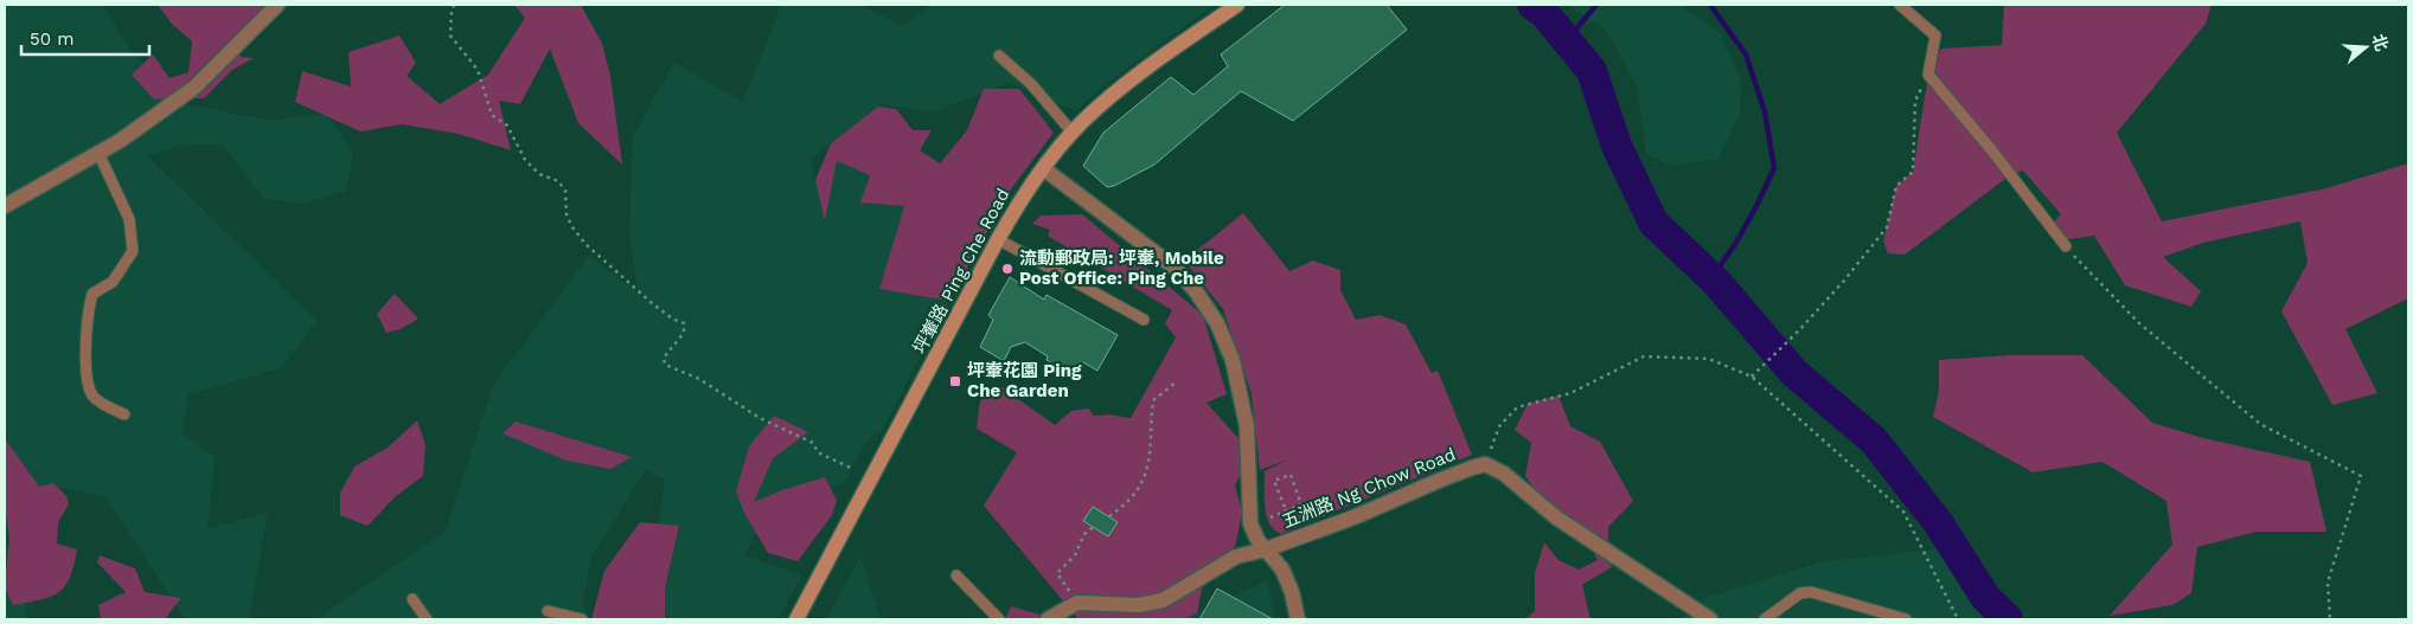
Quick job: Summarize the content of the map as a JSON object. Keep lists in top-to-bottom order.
{
  "streets": {
    "street": ["坪輋路 Ping Che Road", "五洲路 Ng Chow Road"]
  },
  "places": {
    "other": ["流動郵政局: 坪輋, Mobile Post Office: Ping Che"],
    "transit": ["坪輋花園 Ping Che Garden"]
  },
  "scale_bar": "50 m",
  "north": "right"
}
